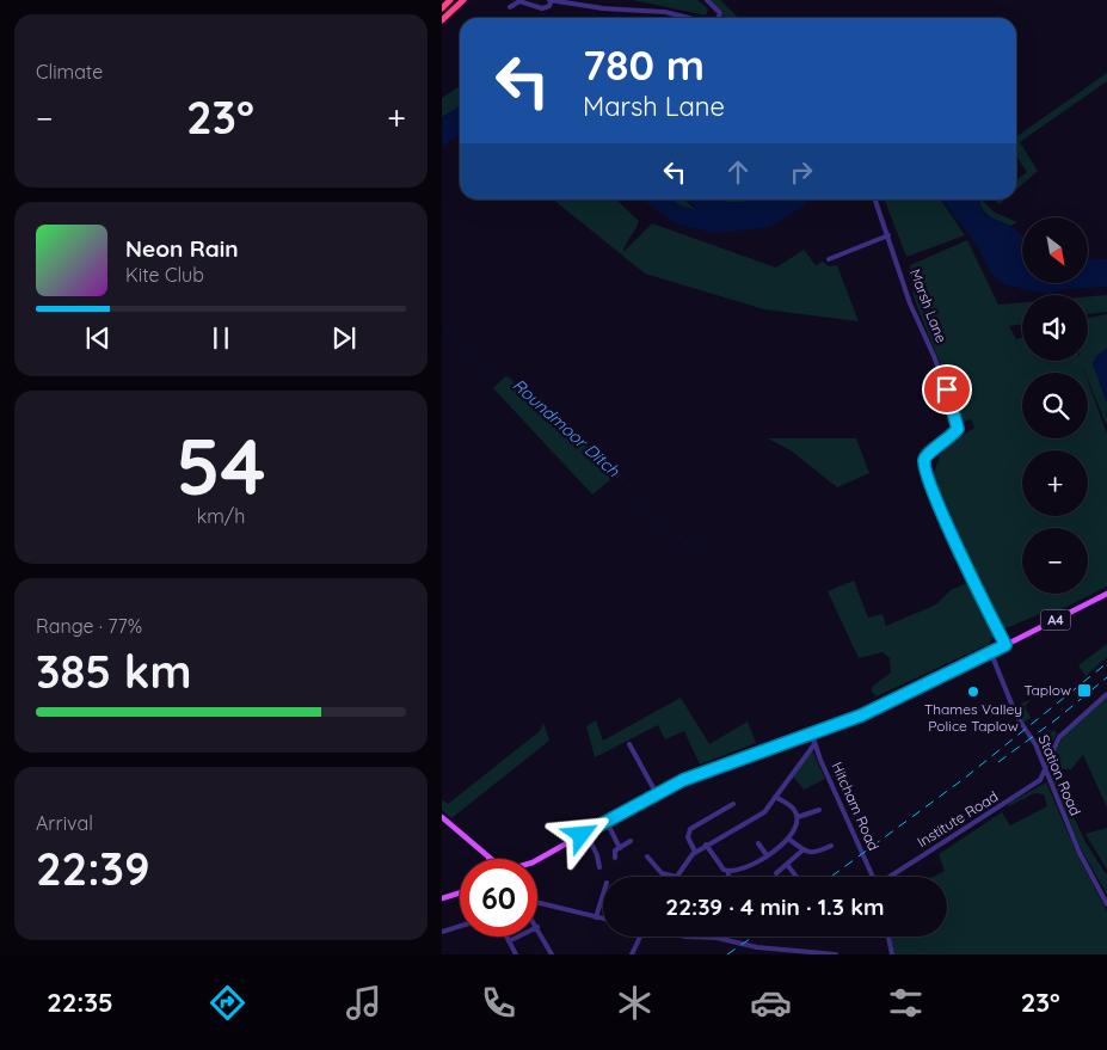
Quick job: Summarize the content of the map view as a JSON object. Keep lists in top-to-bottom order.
{
  "streets": {
    "main road": ["A4"],
    "street": [
      "Marsh Lane",
      "Station Road",
      "Hitcham Road",
      "Institute Road"
    ]
  },
  "crossings": [
    ["Marsh Lane", "A4"],
    ["A4", "Station Road"],
    ["A4", "Hitcham Road"],
    ["Station Road", "Institute Road"]
  ],
  "water": ["Roundmoor Ditch"],
  "places": {
    "transit": ["Taplow"],
    "other": ["Thames Valley Police Taplow"]
  },
  "north": "bottom right",
  "page": {
    "tile": [
      "Climate",
      ["54", "km/h"],
      ["Range · 77%", "385 km"],
      ["Arrival", "22:39"]
    ],
    "turn": ["780 m", "Marsh Lane"],
    "heat": ["−", "23°", "+"],
    "map_buttons": ["+", "−"],
    "song": ["Neon Rain", "Kite Club"],
    "limit": "60",
    "trip": "22:39 · 4 min · 1.3 km",
    "tabs": ["22:35", "23°"]
  }
}
